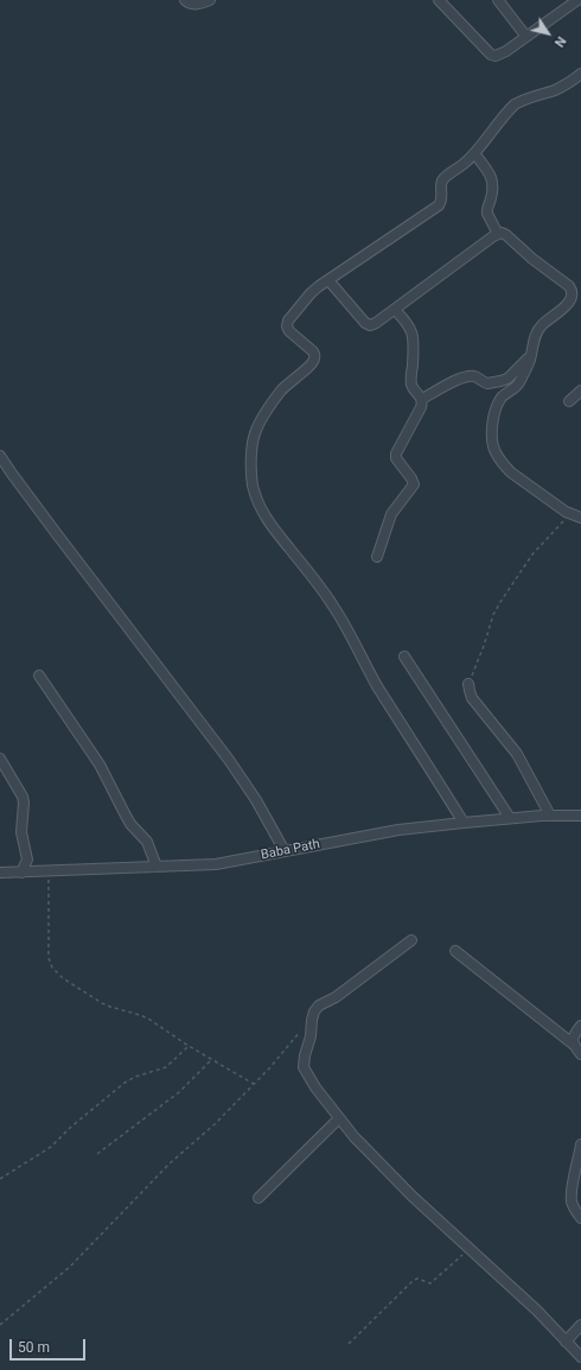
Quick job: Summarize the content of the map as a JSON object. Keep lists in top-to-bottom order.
{
  "streets": {
    "street": ["Baba Path"]
  },
  "scale_bar": "50 m",
  "north": "bottom right"
}
